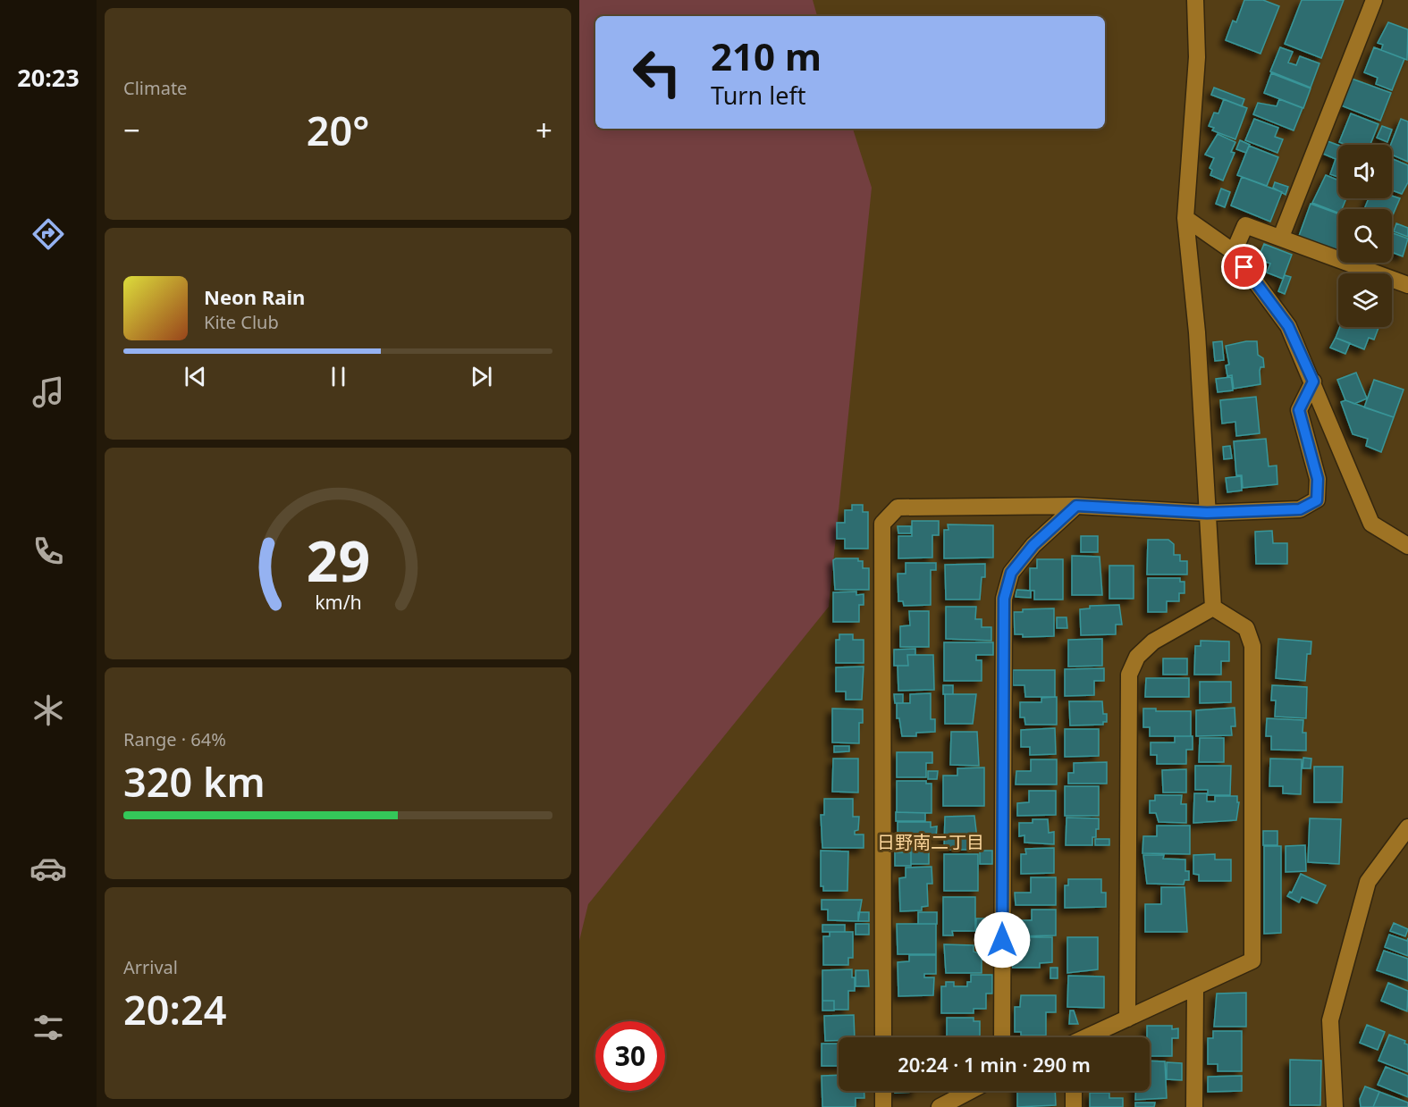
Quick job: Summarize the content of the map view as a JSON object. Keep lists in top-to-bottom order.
{
  "districts": ["日野南二丁目"],
  "page": {
    "tabs": "20:23",
    "tile": [
      "Climate",
      ["Range · 64%", "320 km"],
      ["Arrival", "20:24"]
    ],
    "turn": ["210 m", "Turn left"],
    "heat": ["−", "20°", "+"],
    "song": ["Neon Rain", "Kite Club"],
    "limit": "30",
    "trip": "20:24 · 1 min · 290 m",
    "gauge": ["29", "km/h"]
  }
}
